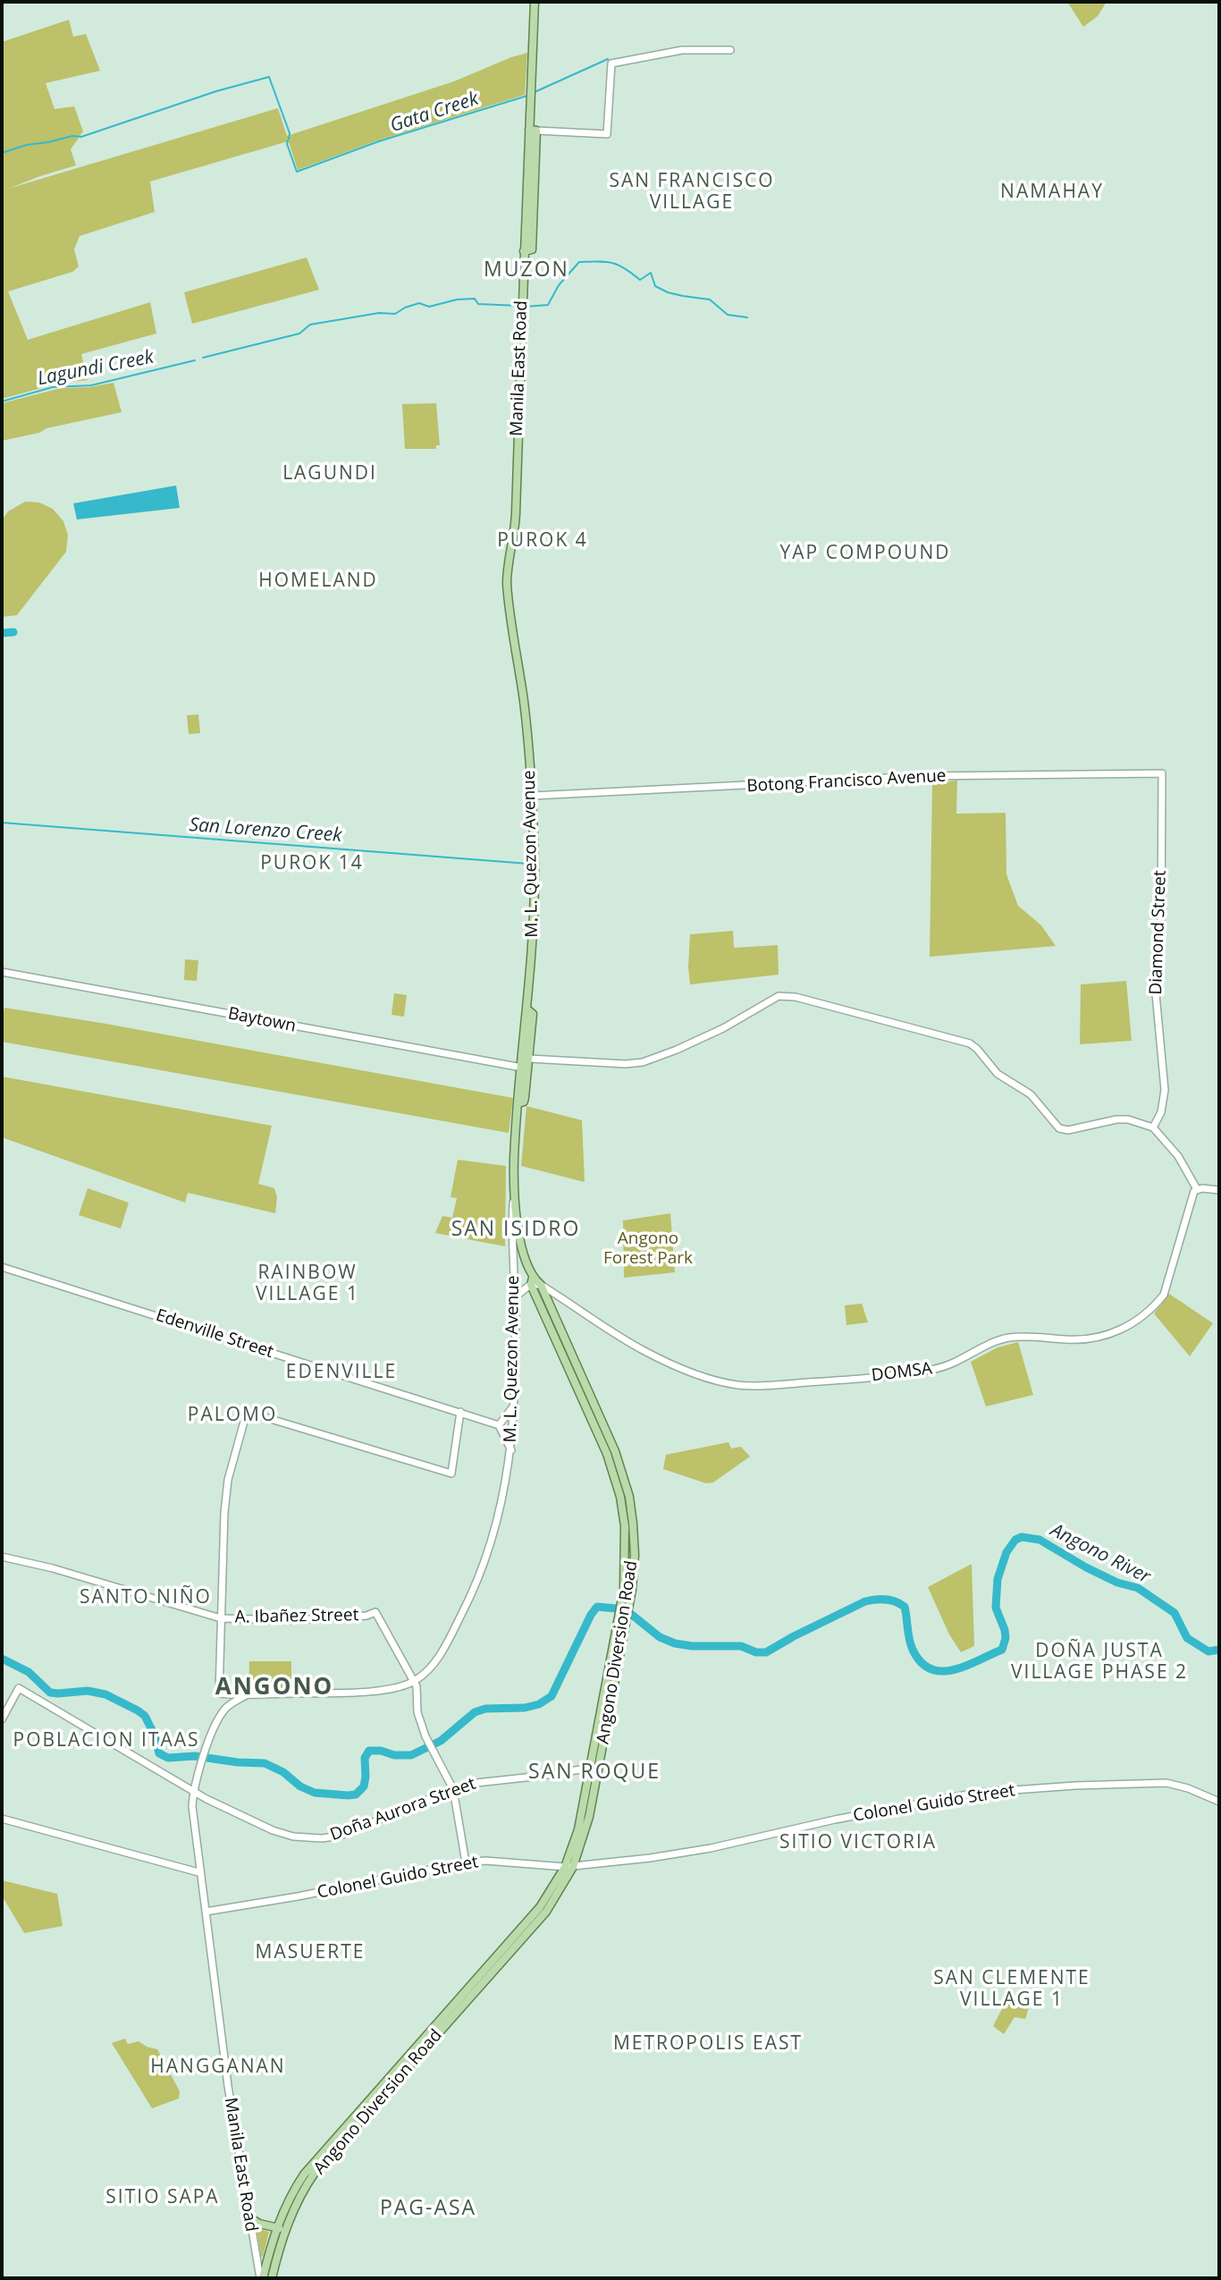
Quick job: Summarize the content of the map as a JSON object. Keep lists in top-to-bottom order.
{
  "streets": {
    "main road": ["Manila East Road", "M. L. Quezon Avenue", "Angono Diversion Road"],
    "street": [
      "Botong Francisco Avenue",
      "Diamond Street",
      "Baytown",
      "Edenville Street",
      "DOMSA",
      "A. Ibañez Street",
      "Colonel Guido Street",
      "Doña Aurora Street"
    ]
  },
  "crossings": [
    ["Manila East Road", "M. L. Quezon Avenue"],
    ["Manila East Road", "Angono Diversion Road"],
    ["Manila East Road", "Colonel Guido Street"],
    ["Botong Francisco Avenue", "M. L. Quezon Avenue"],
    ["Botong Francisco Avenue", "Diamond Street"],
    ["M. L. Quezon Avenue", "Baytown"],
    ["M. L. Quezon Avenue", "A. Ibañez Street"],
    ["M. L. Quezon Avenue", "Angono Diversion Road"],
    ["DOMSA", "Angono Diversion Road"],
    ["Angono Diversion Road", "Colonel Guido Street"],
    ["Angono Diversion Road", "Doña Aurora Street"]
  ],
  "districts": [
    "SAN FRANCISCO VILLAGE",
    "NAMAHAY",
    "MUZON",
    "LAGUNDI",
    "PUROK 4",
    "YAP COMPOUND",
    "HOMELAND",
    "PUROK 14",
    "SAN ISIDRO",
    "RAINBOW VILLAGE 1",
    "EDENVILLE",
    "PALOMO",
    "SANTO NIÑO",
    "DOÑA JUSTA VILLAGE PHASE 2",
    "ANGONO",
    "POBLACION ITAAS",
    "SAN ROQUE",
    "SITIO VICTORIA",
    "MASUERTE",
    "SAN CLEMENTE VILLAGE 1",
    "METROPOLIS EAST",
    "HANGGANAN",
    "SITIO SAPA",
    "PAG-ASA"
  ],
  "water": [
    "Gata Creek",
    "Lagundi Creek",
    "San Lorenzo Creek",
    "Angono River"
  ],
  "parks": ["Angono Forest Park"]
}
